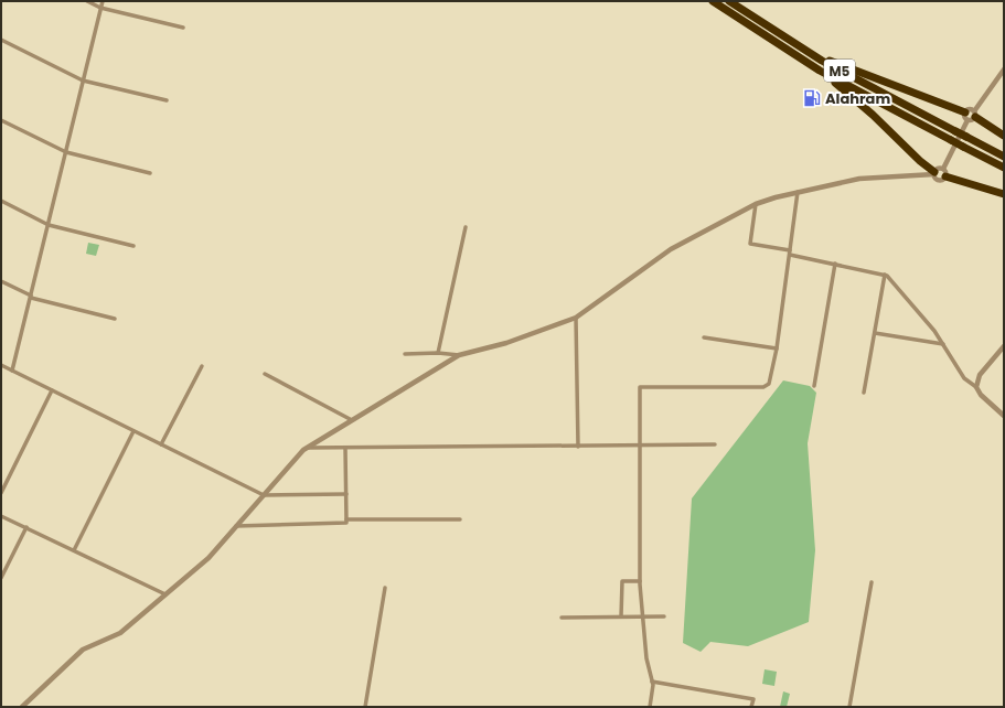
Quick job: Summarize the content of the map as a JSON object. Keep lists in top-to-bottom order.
{
  "streets": {
    "highway": ["M5"]
  },
  "places": {
    "fuel station": ["Alahram"]
  }
}
